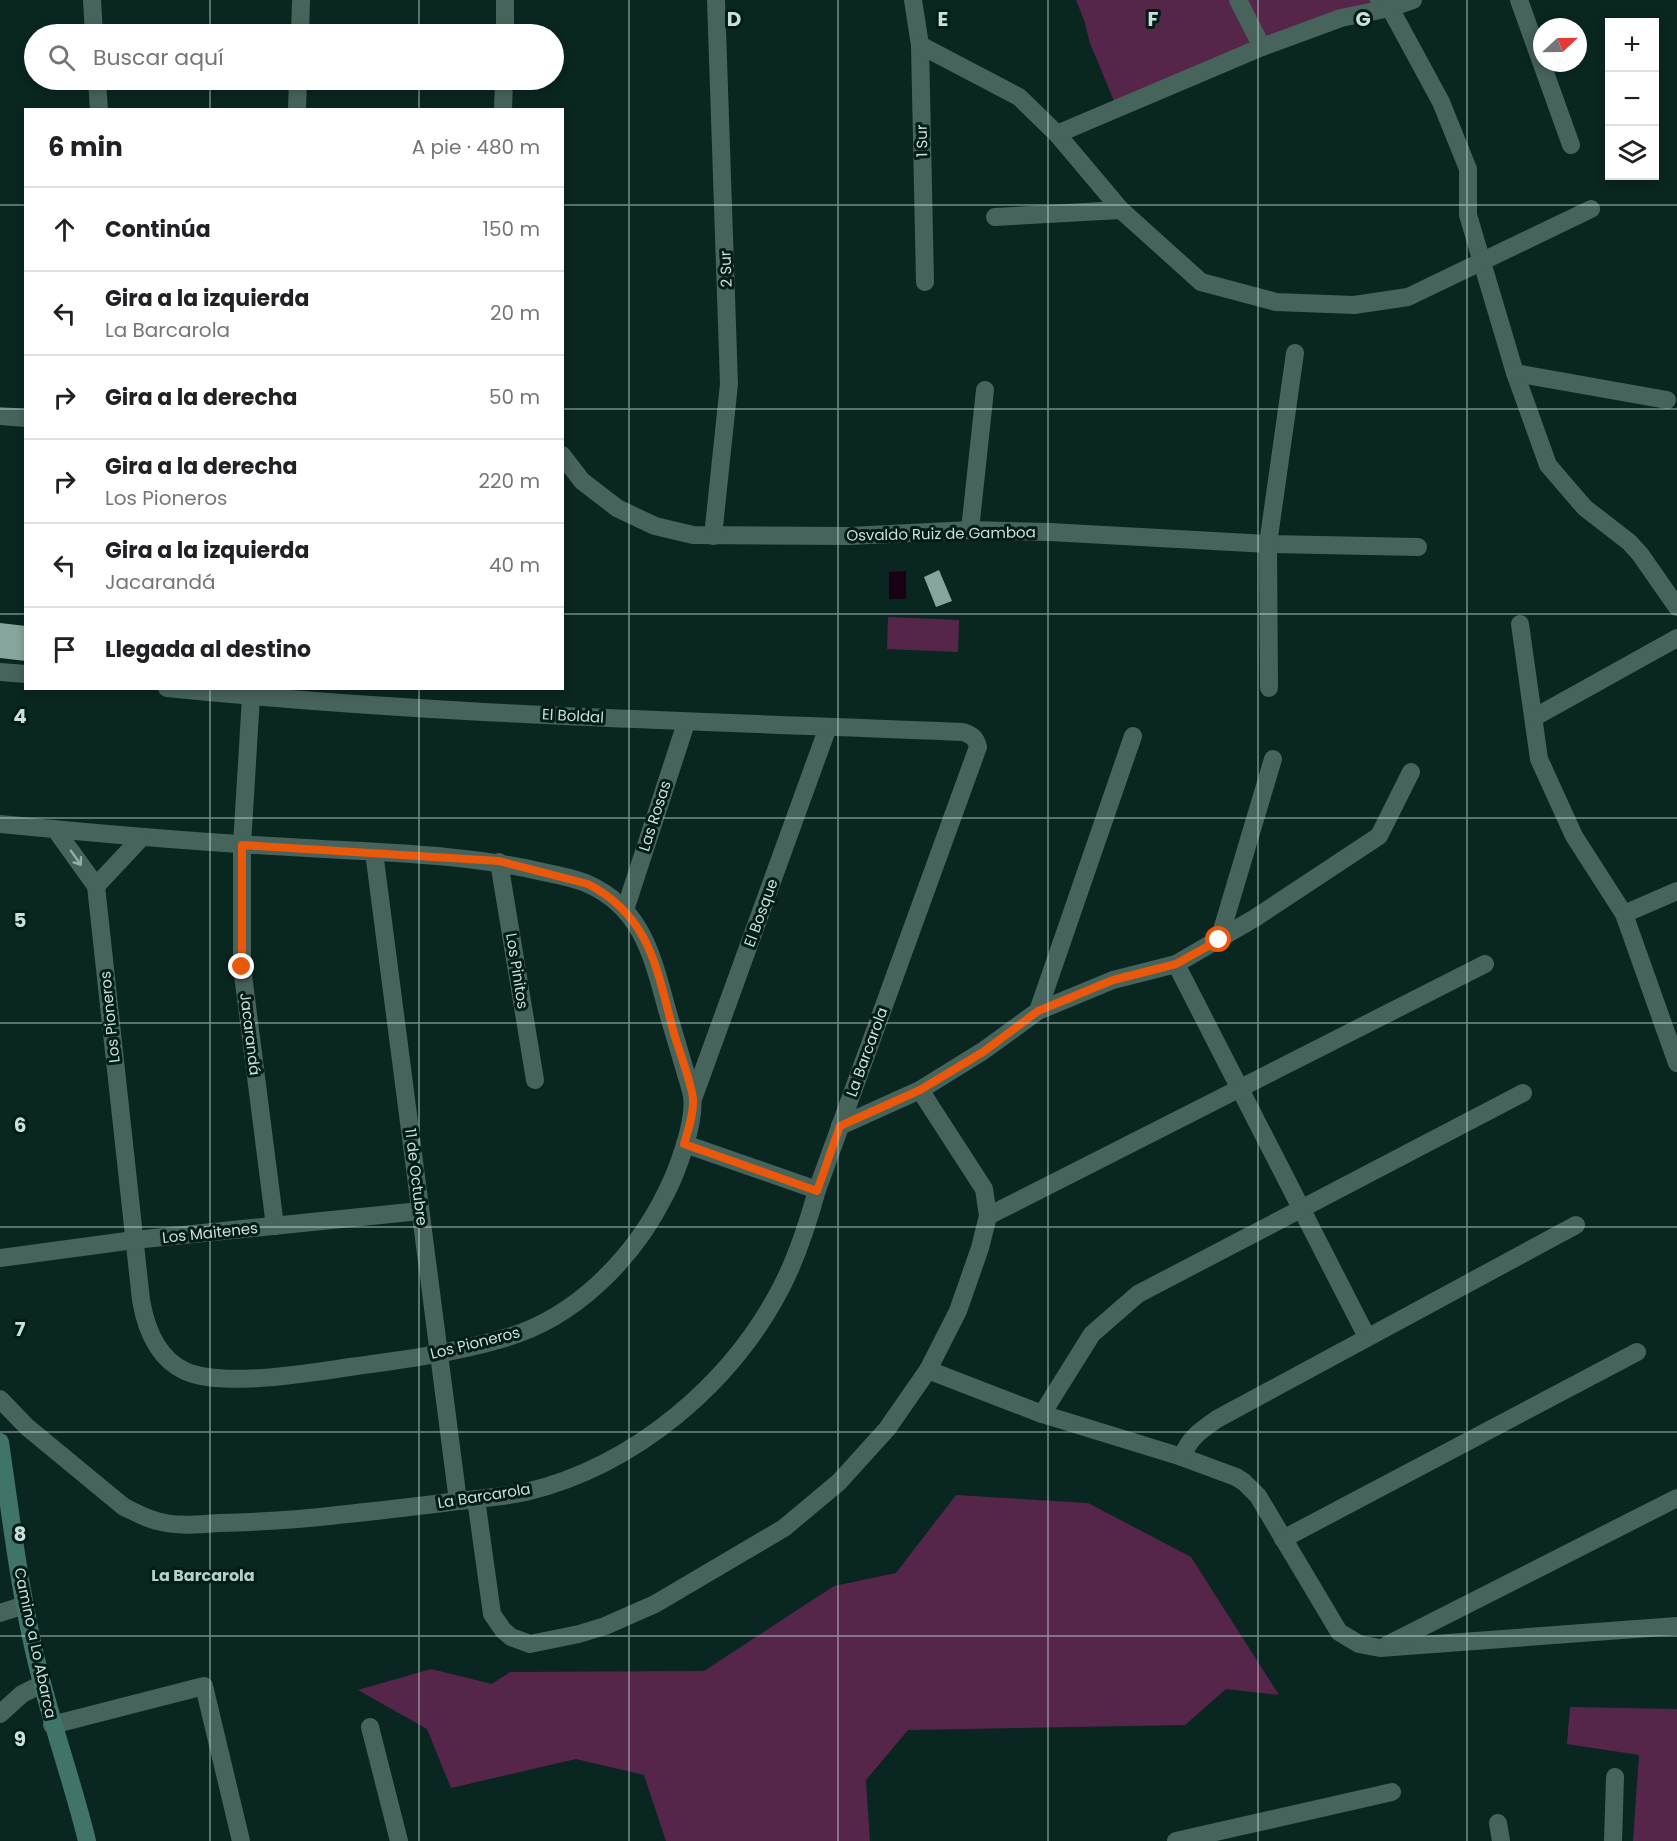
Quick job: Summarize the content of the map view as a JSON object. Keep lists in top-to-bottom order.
{
  "streets": {
    "main road": ["Camino a Lo Abarca"],
    "street": [
      "1 Sur",
      "2 Sur",
      "Osvaldo Ruiz de Gamboa",
      "El Boldal",
      "Las Rosas",
      "El Bosque",
      "Los Pinitos",
      "Los Pioneros",
      "Jacarandá",
      "La Barcarola",
      "11 de Octubre",
      "Los Maitenes"
    ]
  },
  "crossings": [
    ["2 Sur", "Osvaldo Ruiz de Gamboa"],
    ["El Boldal", "Las Rosas"],
    ["El Boldal", "El Bosque"],
    ["El Boldal", "Jacarandá"],
    ["El Boldal", "La Barcarola"],
    ["Las Rosas", "Los Pioneros"],
    ["El Bosque", "Los Pioneros"],
    ["Los Pinitos", "Los Pioneros"],
    ["Los Pioneros", "Jacarandá"],
    ["Los Pioneros", "11 de Octubre"],
    ["Los Pioneros", "Los Maitenes"],
    ["Jacarandá", "Los Maitenes"],
    ["La Barcarola", "11 de Octubre"],
    ["11 de Octubre", "Los Maitenes"]
  ],
  "districts": ["La Barcarola"],
  "north": "right",
  "page": {
    "map_buttons": ["+", "−"],
    "search": "Buscar aquí",
    "heading": ["6 min", "A pie · 480 m"],
    "list": [
      ["Continúa", "150 m"],
      ["Gira a la izquierda", "La Barcarola", "20 m"],
      ["Gira a la derecha", "50 m"],
      ["Gira a la derecha", "Los Pioneros", "220 m"],
      ["Gira a la izquierda", "Jacarandá", "40 m"],
      "Llegada al destino"
    ]
  },
  "grid": {
    "columns": [
      "D",
      "E",
      "F",
      "G"
    ],
    "rows": [
      "4",
      "5",
      "6",
      "7",
      "8",
      "9"
    ]
  }
}
